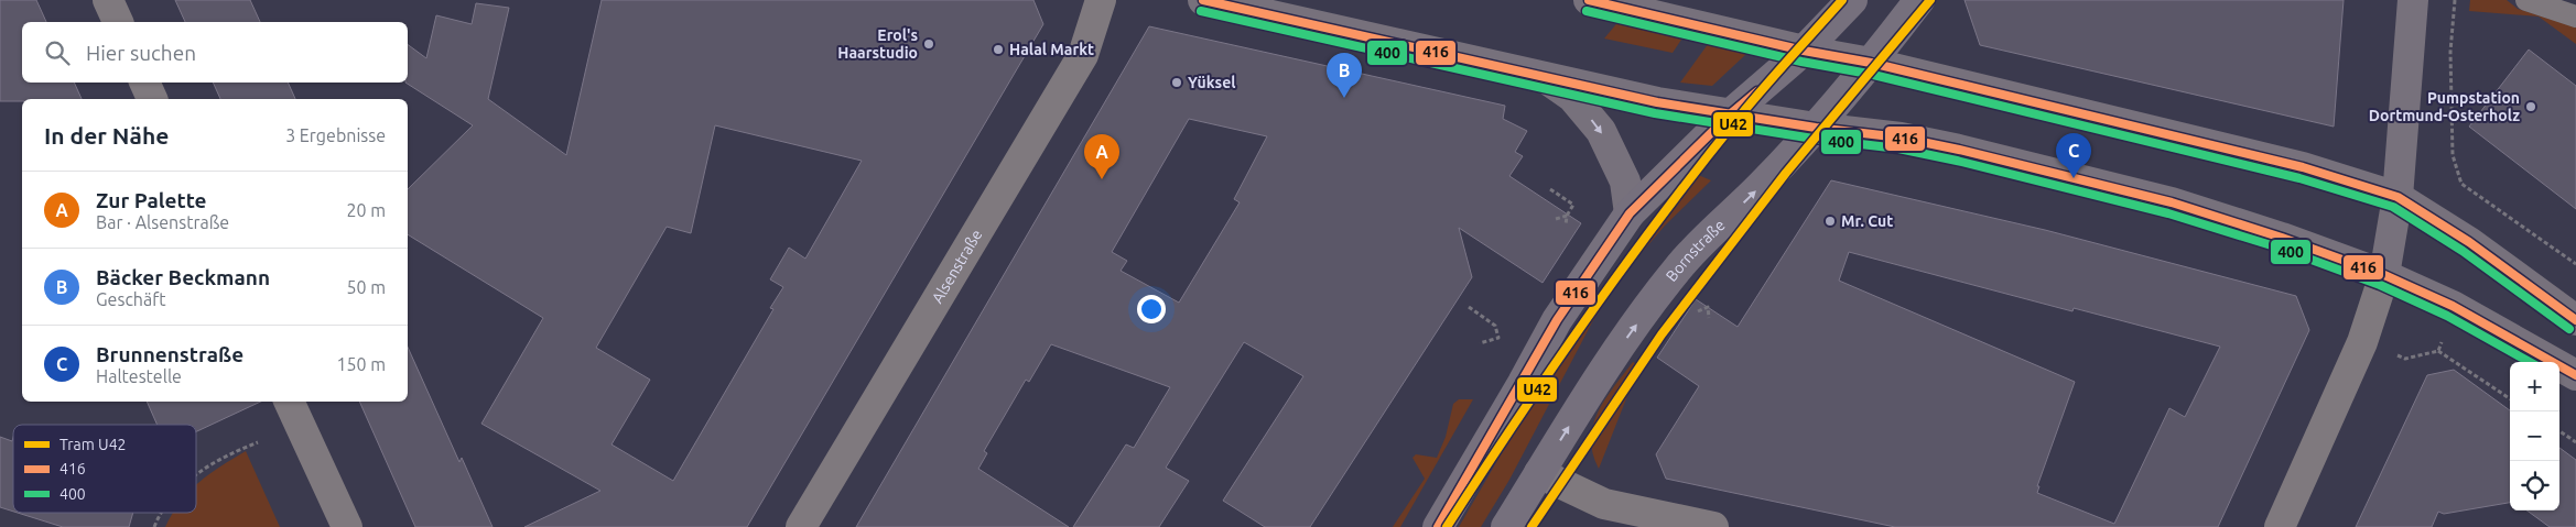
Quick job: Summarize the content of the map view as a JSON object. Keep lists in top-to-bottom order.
{
  "streets": {
    "main road": ["Bornstraße"],
    "street": ["Alsenstraße"]
  },
  "places": [
    "Erol's Haarstudio",
    "Halal Markt",
    "Yüksel",
    "Pumpstation Dortmund-Osterholz",
    "Mr. Cut"
  ],
  "lines": ["tram line U42", "transit line 416", "transit line 400"],
  "legend": ["Tram U42", "416", "400"],
  "page": {
    "search": "Hier suchen",
    "pins": ["B", "C", "A"],
    "heading": ["In der Nähe", "3 Ergebnisse"],
    "list": [
      {
        "mark": "A",
        "name": "Zur Palette",
        "note": "Bar · Alsenstraße",
        "value": "20 m"
      },
      {
        "mark": "B",
        "name": "Bäcker Beckmann",
        "note": "Geschäft",
        "value": "50 m"
      },
      {
        "mark": "C",
        "name": "Brunnenstraße",
        "note": "Haltestelle",
        "value": "150 m"
      }
    ],
    "map_buttons": ["+", "−"]
  }
}
